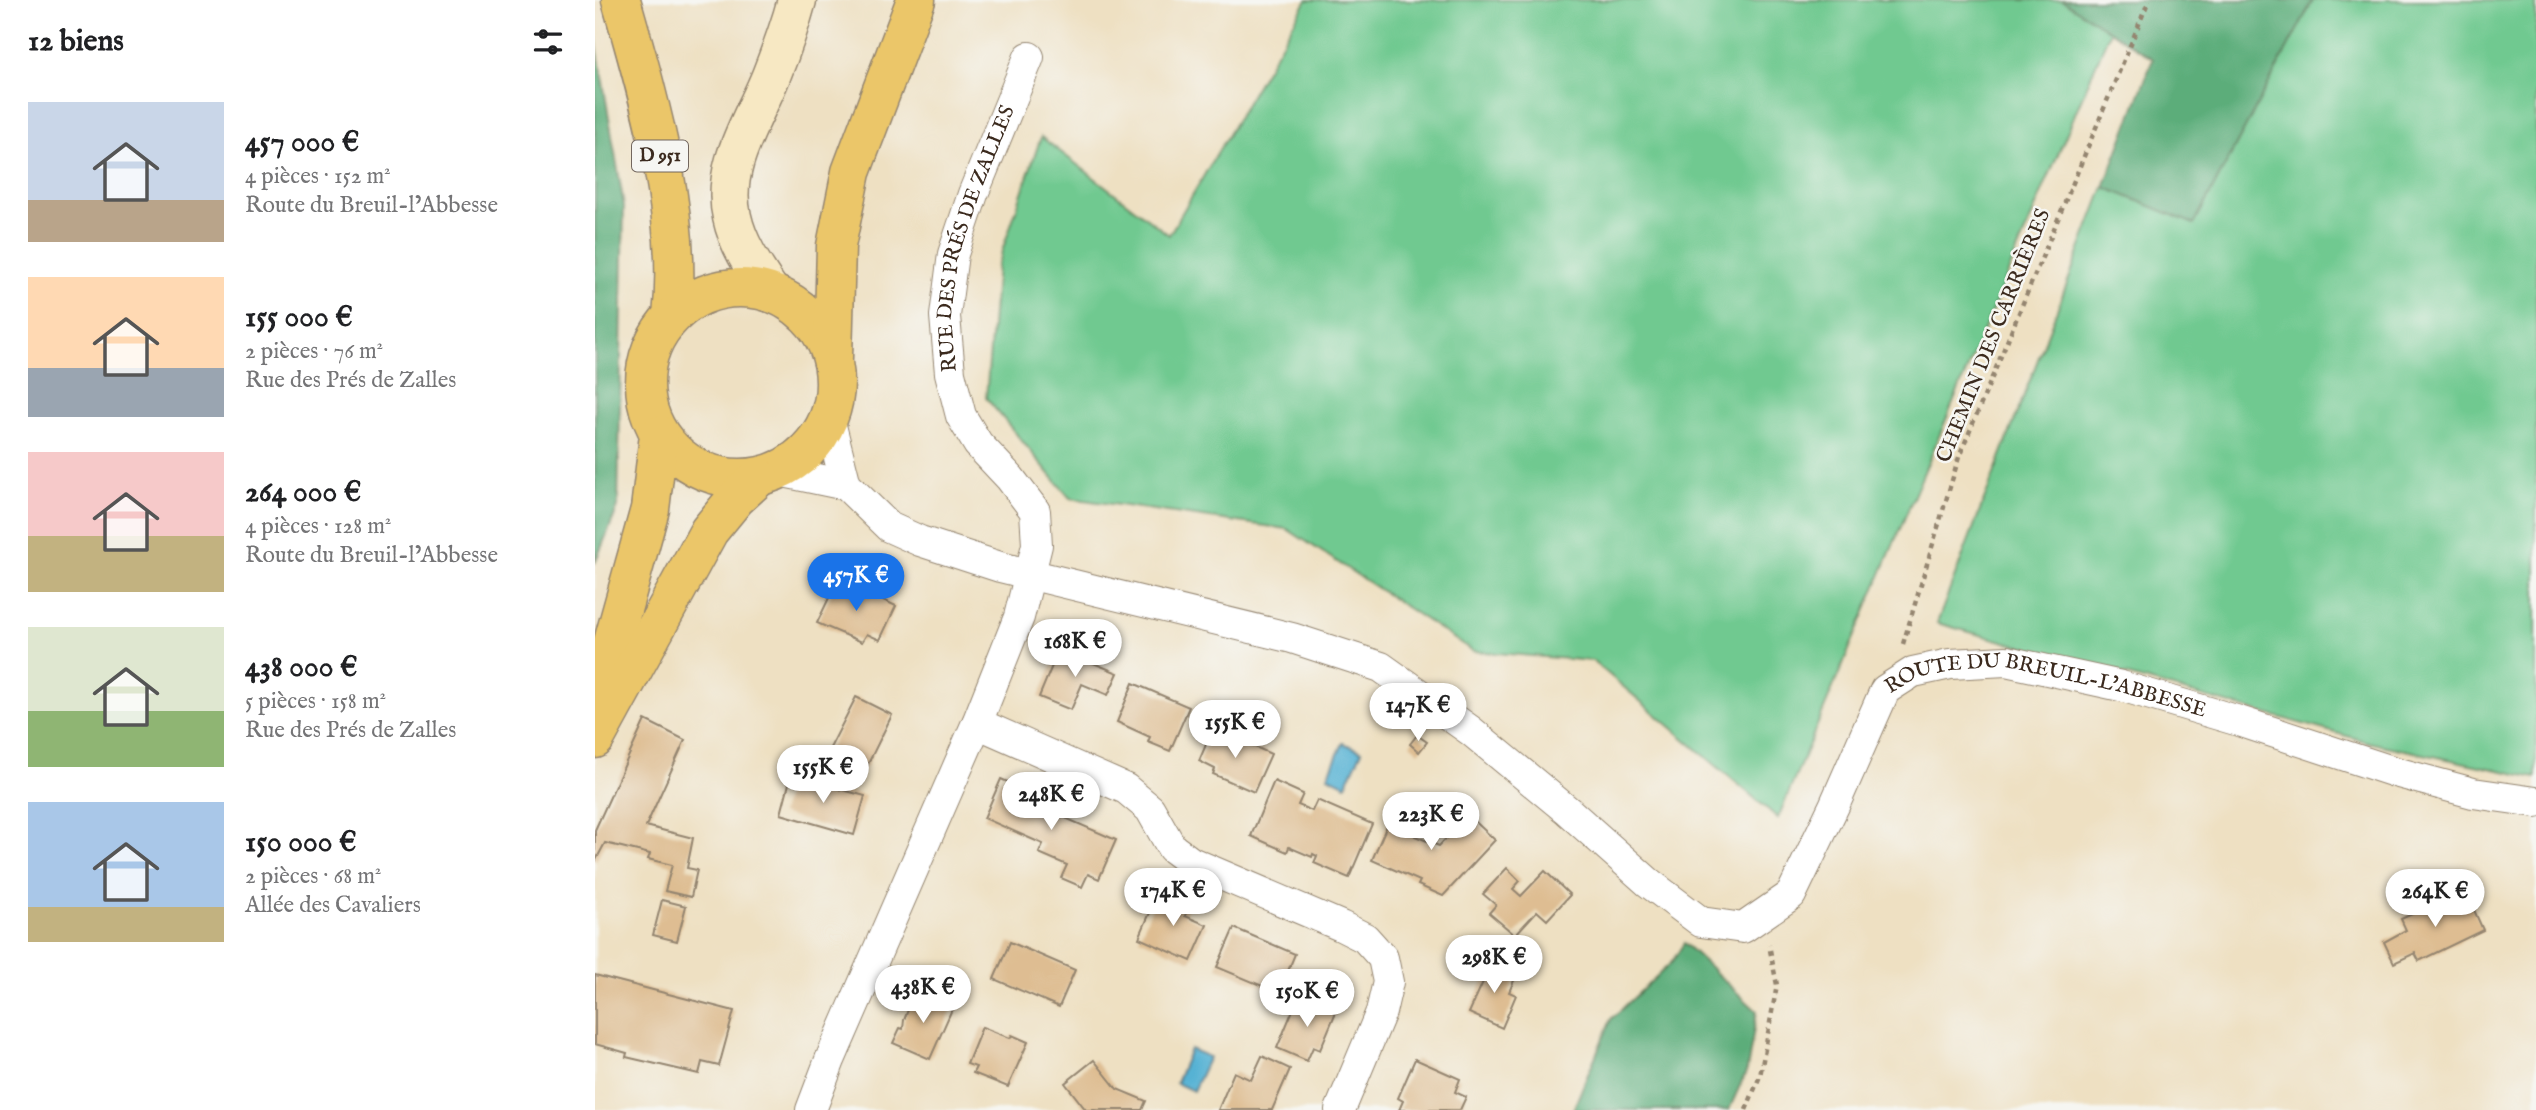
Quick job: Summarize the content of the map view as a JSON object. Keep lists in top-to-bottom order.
{
  "streets": {
    "main road": ["D 951"],
    "street": ["RUE DES PRÉS DE ZALLES", "ROUTE DU BREUIL-L’ABBESSE"],
    "path": ["CHEMIN DES CARRIÈRES"]
  },
  "crossings": [
    ["RUE DES PRÉS DE ZALLES", "ROUTE DU BREUIL-L’ABBESSE"],
    ["CHEMIN DES CARRIÈRES", "ROUTE DU BREUIL-L’ABBESSE"]
  ],
  "page": {
    "heading": "12 biens",
    "list": [
      {
        "name": "457 000 €",
        "note": "4 pièces · 152 m² · Route du Breuil-l’Abbesse"
      },
      {
        "name": "155 000 €",
        "note": "2 pièces · 76 m² · Rue des Prés de Zalles"
      },
      {
        "name": "264 000 €",
        "note": "4 pièces · 128 m² · Route du Breuil-l’Abbesse"
      },
      {
        "name": "438 000 €",
        "note": "5 pièces · 158 m² · Rue des Prés de Zalles"
      },
      {
        "name": "150 000 €",
        "note": "2 pièces · 68 m² · Allée des Cavaliers"
      }
    ],
    "price": [
      "457K €",
      "168K €",
      "147K €",
      "155K €",
      "155K €",
      "248K €",
      "223K €",
      "174K €",
      "264K €",
      "298K €",
      "438K €",
      "150K €"
    ]
  }
}
